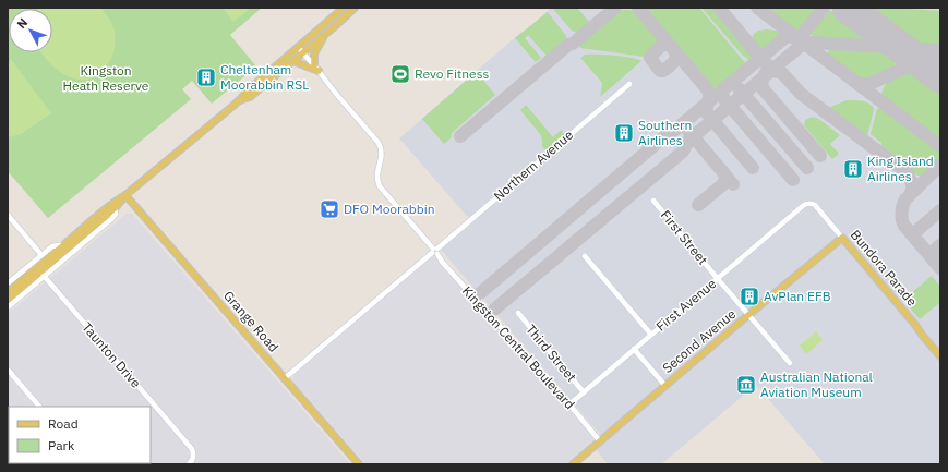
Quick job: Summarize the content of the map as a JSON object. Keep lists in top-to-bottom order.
{
  "streets": {
    "main road": ["Bundora Parade", "Grange Road", "Second Avenue"],
    "street": [
      "Northern Avenue",
      "First Street",
      "First Avenue",
      "Kingston Central Boulevard",
      "Third Street",
      "Taunton Drive"
    ]
  },
  "crossings": [
    ["Northern Avenue", "Grange Road"],
    ["Northern Avenue", "Kingston Central Boulevard"],
    ["First Street", "First Avenue"],
    ["First Street", "Second Avenue"],
    ["Bundora Parade", "First Avenue"],
    ["Bundora Parade", "Second Avenue"],
    ["First Avenue", "Kingston Central Boulevard"],
    ["First Avenue", "Third Street"],
    ["Second Avenue", "Kingston Central Boulevard"]
  ],
  "parks": ["Kingston Heath Reserve"],
  "places": {
    "sports": ["Revo Fitness"],
    "building": [
      "Cheltenham Moorabbin RSL",
      "Southern Airlines",
      "King Island Airlines",
      "AvPlan EFB"
    ],
    "supermarket": ["DFO Moorabbin"],
    "museum": ["Australian National Aviation Museum"]
  },
  "legend": ["Road", "Park"],
  "north": "top left"
}
